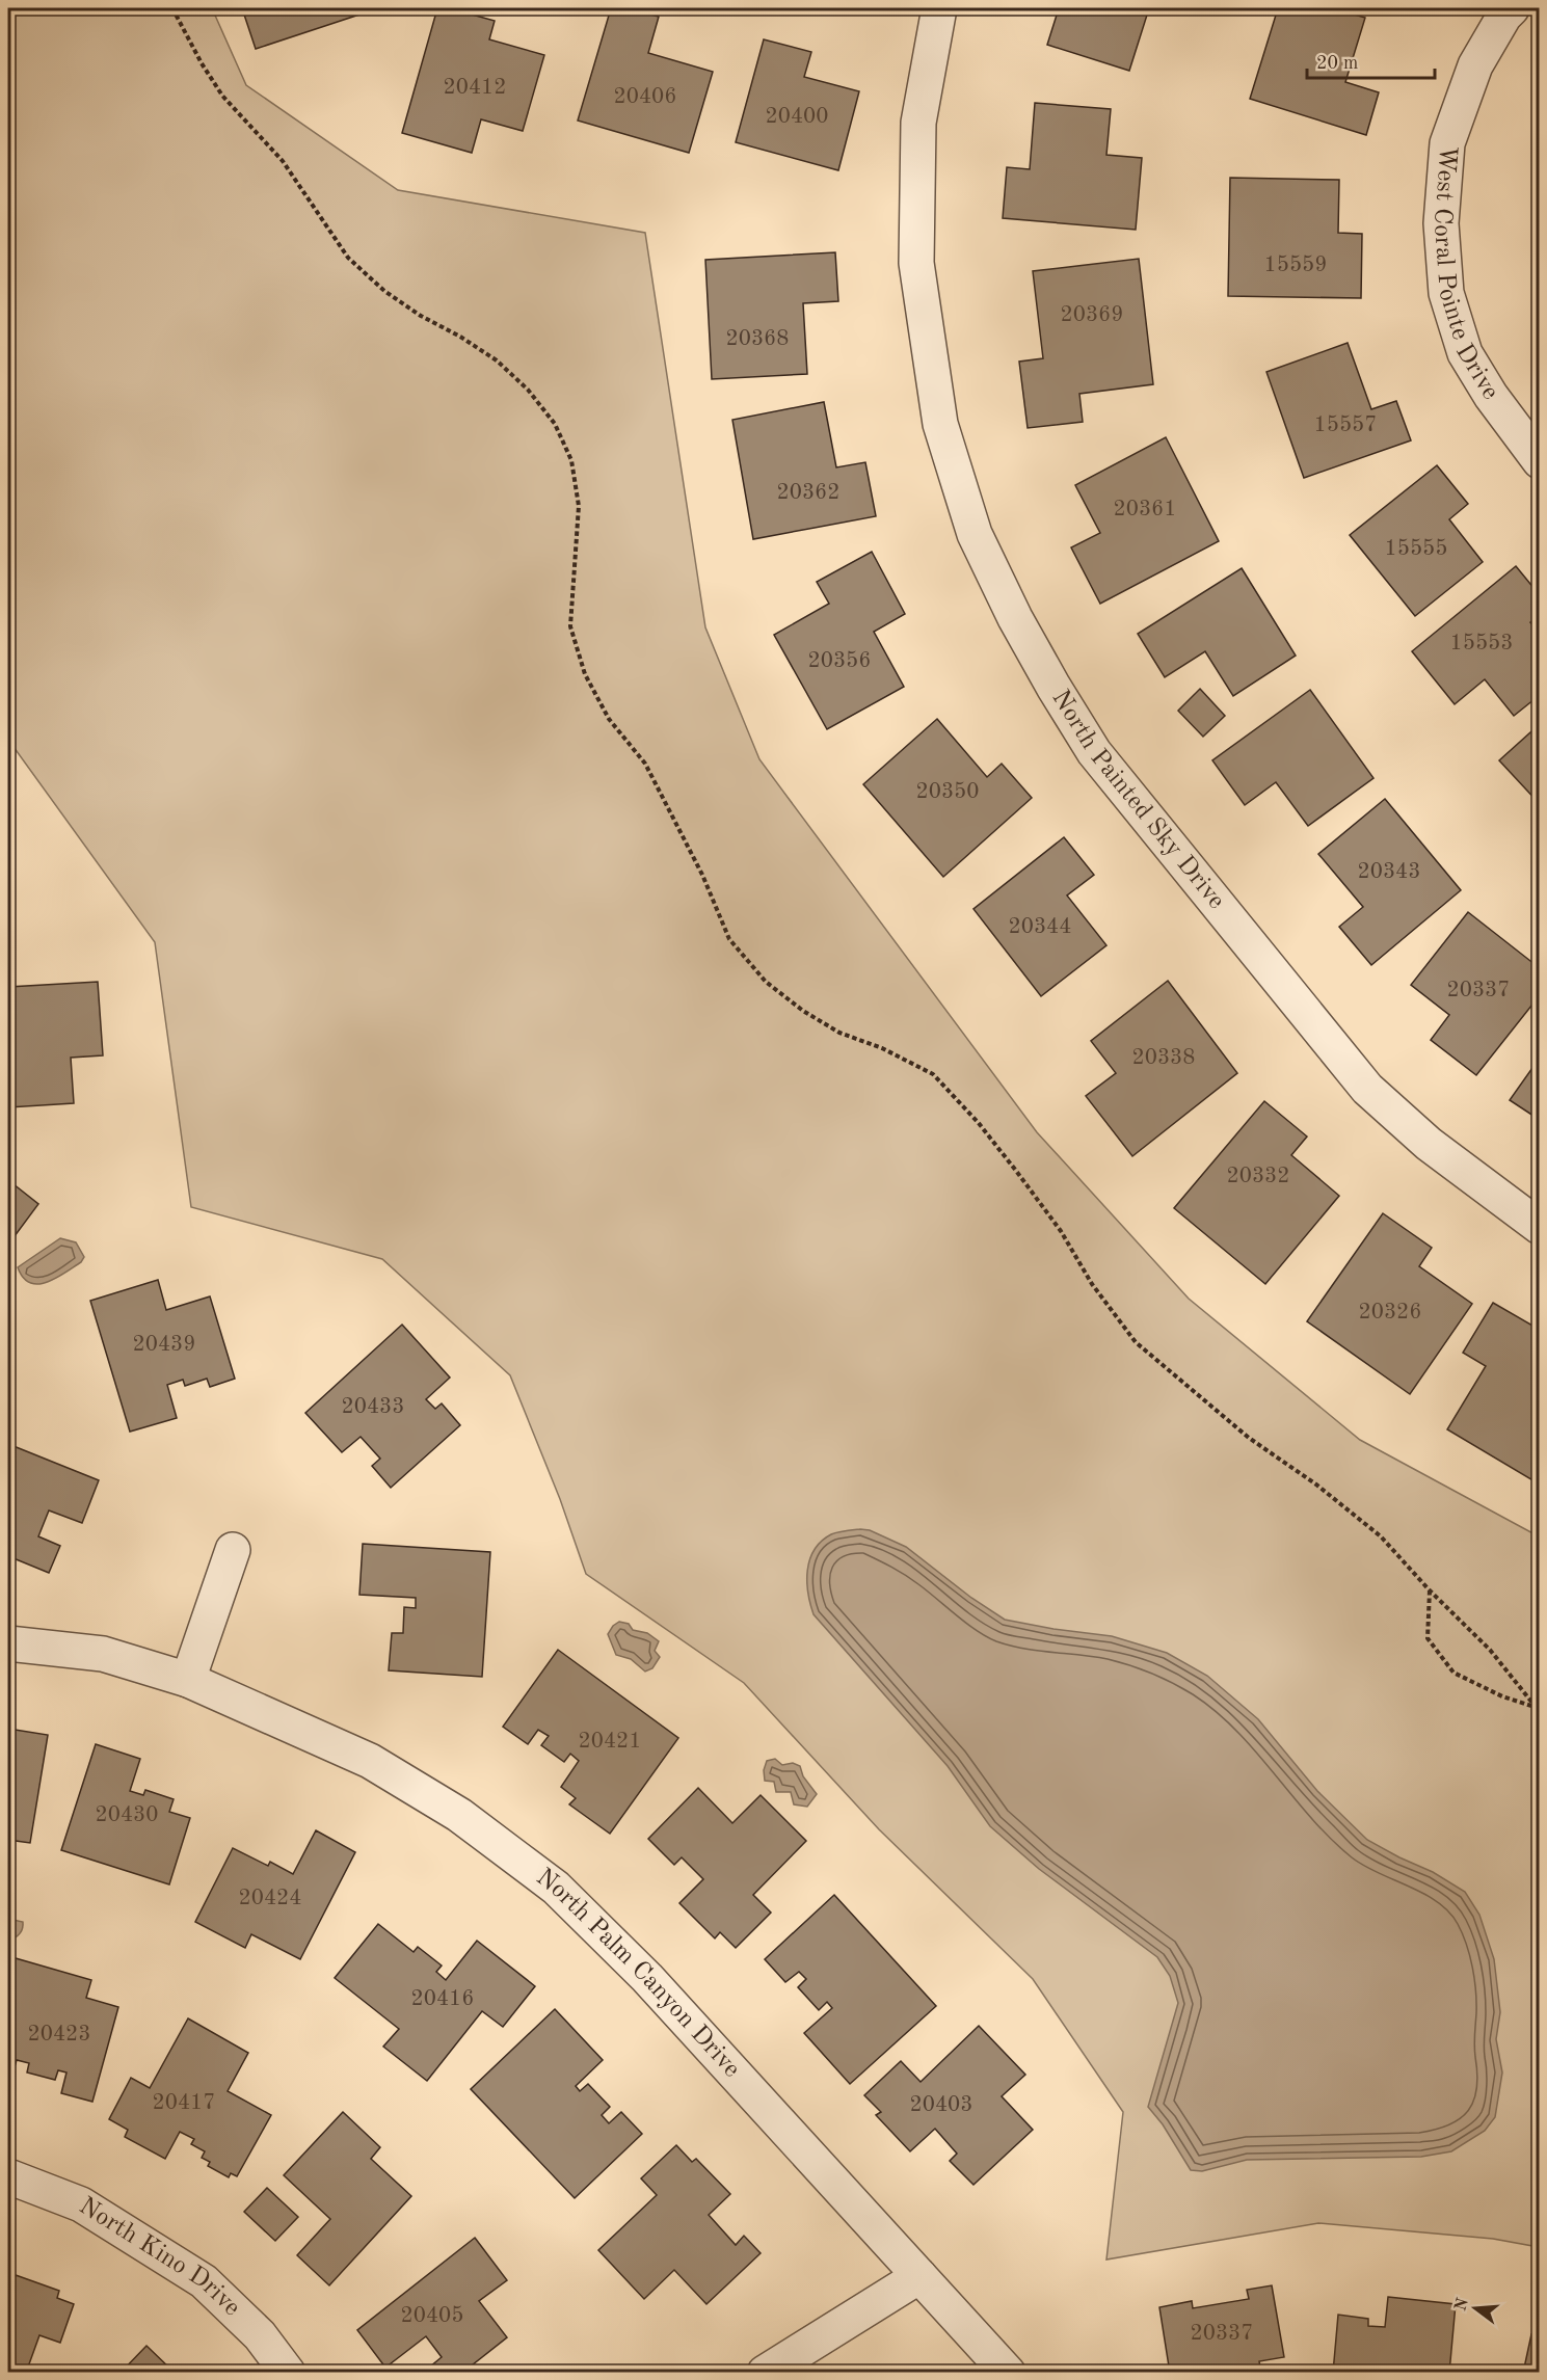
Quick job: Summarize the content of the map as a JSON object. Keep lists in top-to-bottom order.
{
  "streets": {
    "street": [
      "West Coral Pointe Drive",
      "North Painted Sky Drive",
      "North Palm Canyon Drive",
      "North Kino Drive"
    ]
  },
  "house_numbers": [
    "20412",
    "20406",
    "20400",
    "15559",
    "20369",
    "20368",
    "15557",
    "20362",
    "20361",
    "15555",
    "15553",
    "20356",
    "20350",
    "20343",
    "20344",
    "20337",
    "20338",
    "20332",
    "20326",
    "20439",
    "20433",
    "20421",
    "20430",
    "20424",
    "20416",
    "20423",
    "20417",
    "20403",
    "20405",
    "20337"
  ],
  "scale_bar": "20 m",
  "north": "left"
}
